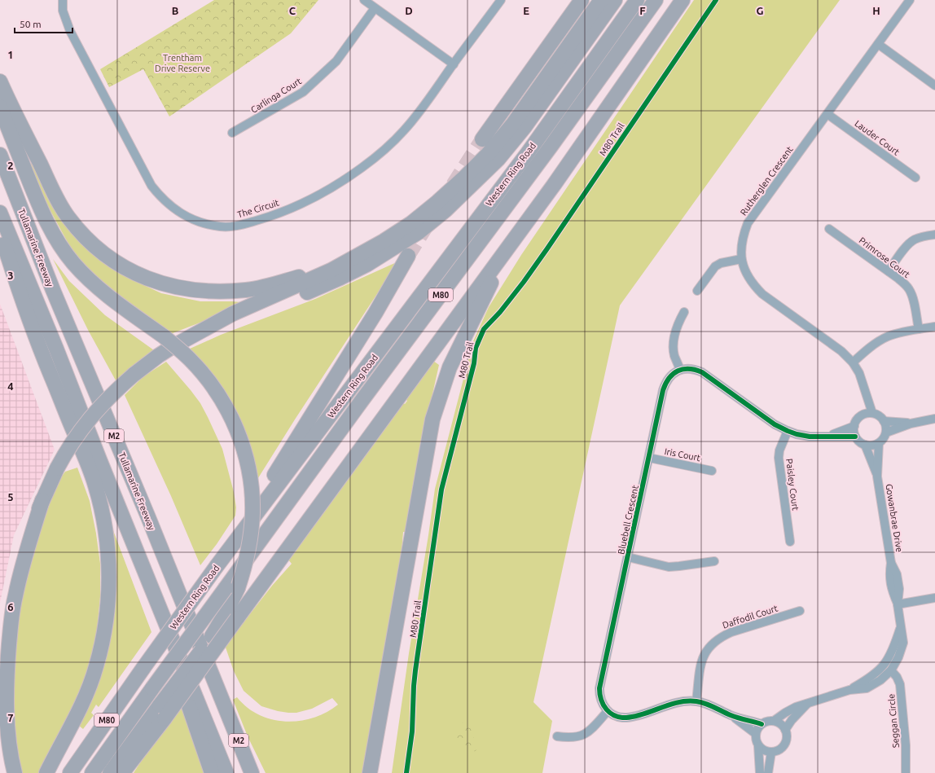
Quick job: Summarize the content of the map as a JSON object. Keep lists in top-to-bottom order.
{
  "streets": {
    "highway": [
      "Western Ring Road",
      "Tullamarine Freeway",
      "M80",
      "M2"
    ],
    "street": [
      "Carlinga Court",
      "Lauder Court",
      "Rutherglen Crescent",
      "The Circuit",
      "Primrose Court",
      "Iris Court",
      "Paisley Court",
      "Gowanbrae Drive",
      "Bluebell Crescent",
      "Daffodil Court",
      "Seggan Circle"
    ],
    "cycle path": ["M80 Trail"]
  },
  "crossings": [
    ["Lauder Court", "Rutherglen Crescent"],
    ["Rutherglen Crescent", "Gowanbrae Drive"],
    ["Iris Court", "Bluebell Crescent"],
    ["Gowanbrae Drive", "Seggan Circle"]
  ],
  "parks": ["Trentham Drive Reserve"],
  "scale_bar": "50 m",
  "grid": {
    "columns": [
      "B",
      "C",
      "D",
      "E",
      "F",
      "G",
      "H"
    ],
    "rows": [
      "1",
      "2",
      "3",
      "4",
      "5",
      "6",
      "7"
    ]
  }
}
